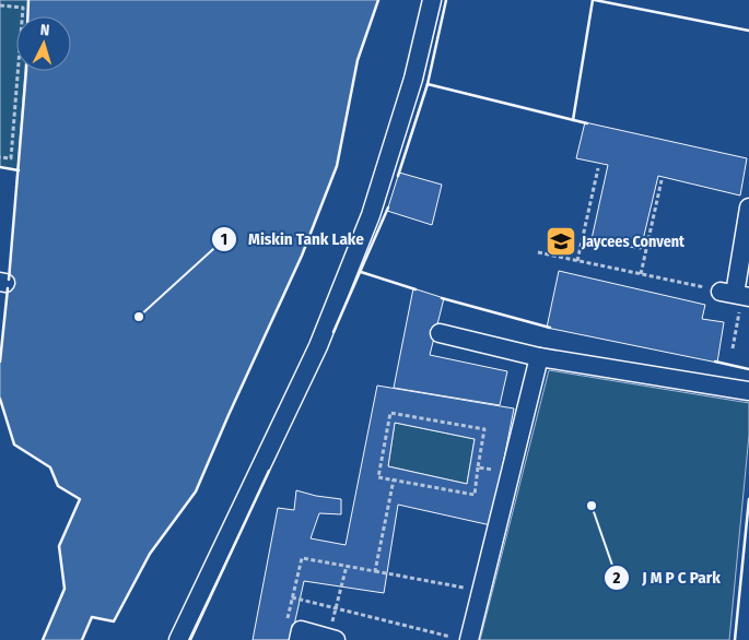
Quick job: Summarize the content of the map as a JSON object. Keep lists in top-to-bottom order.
{
  "places": {
    "school or university": ["Jaycees Convent"],
    "other": ["Miskin Tank Lake", "J M P C Park"]
  },
  "north": "top"
}
